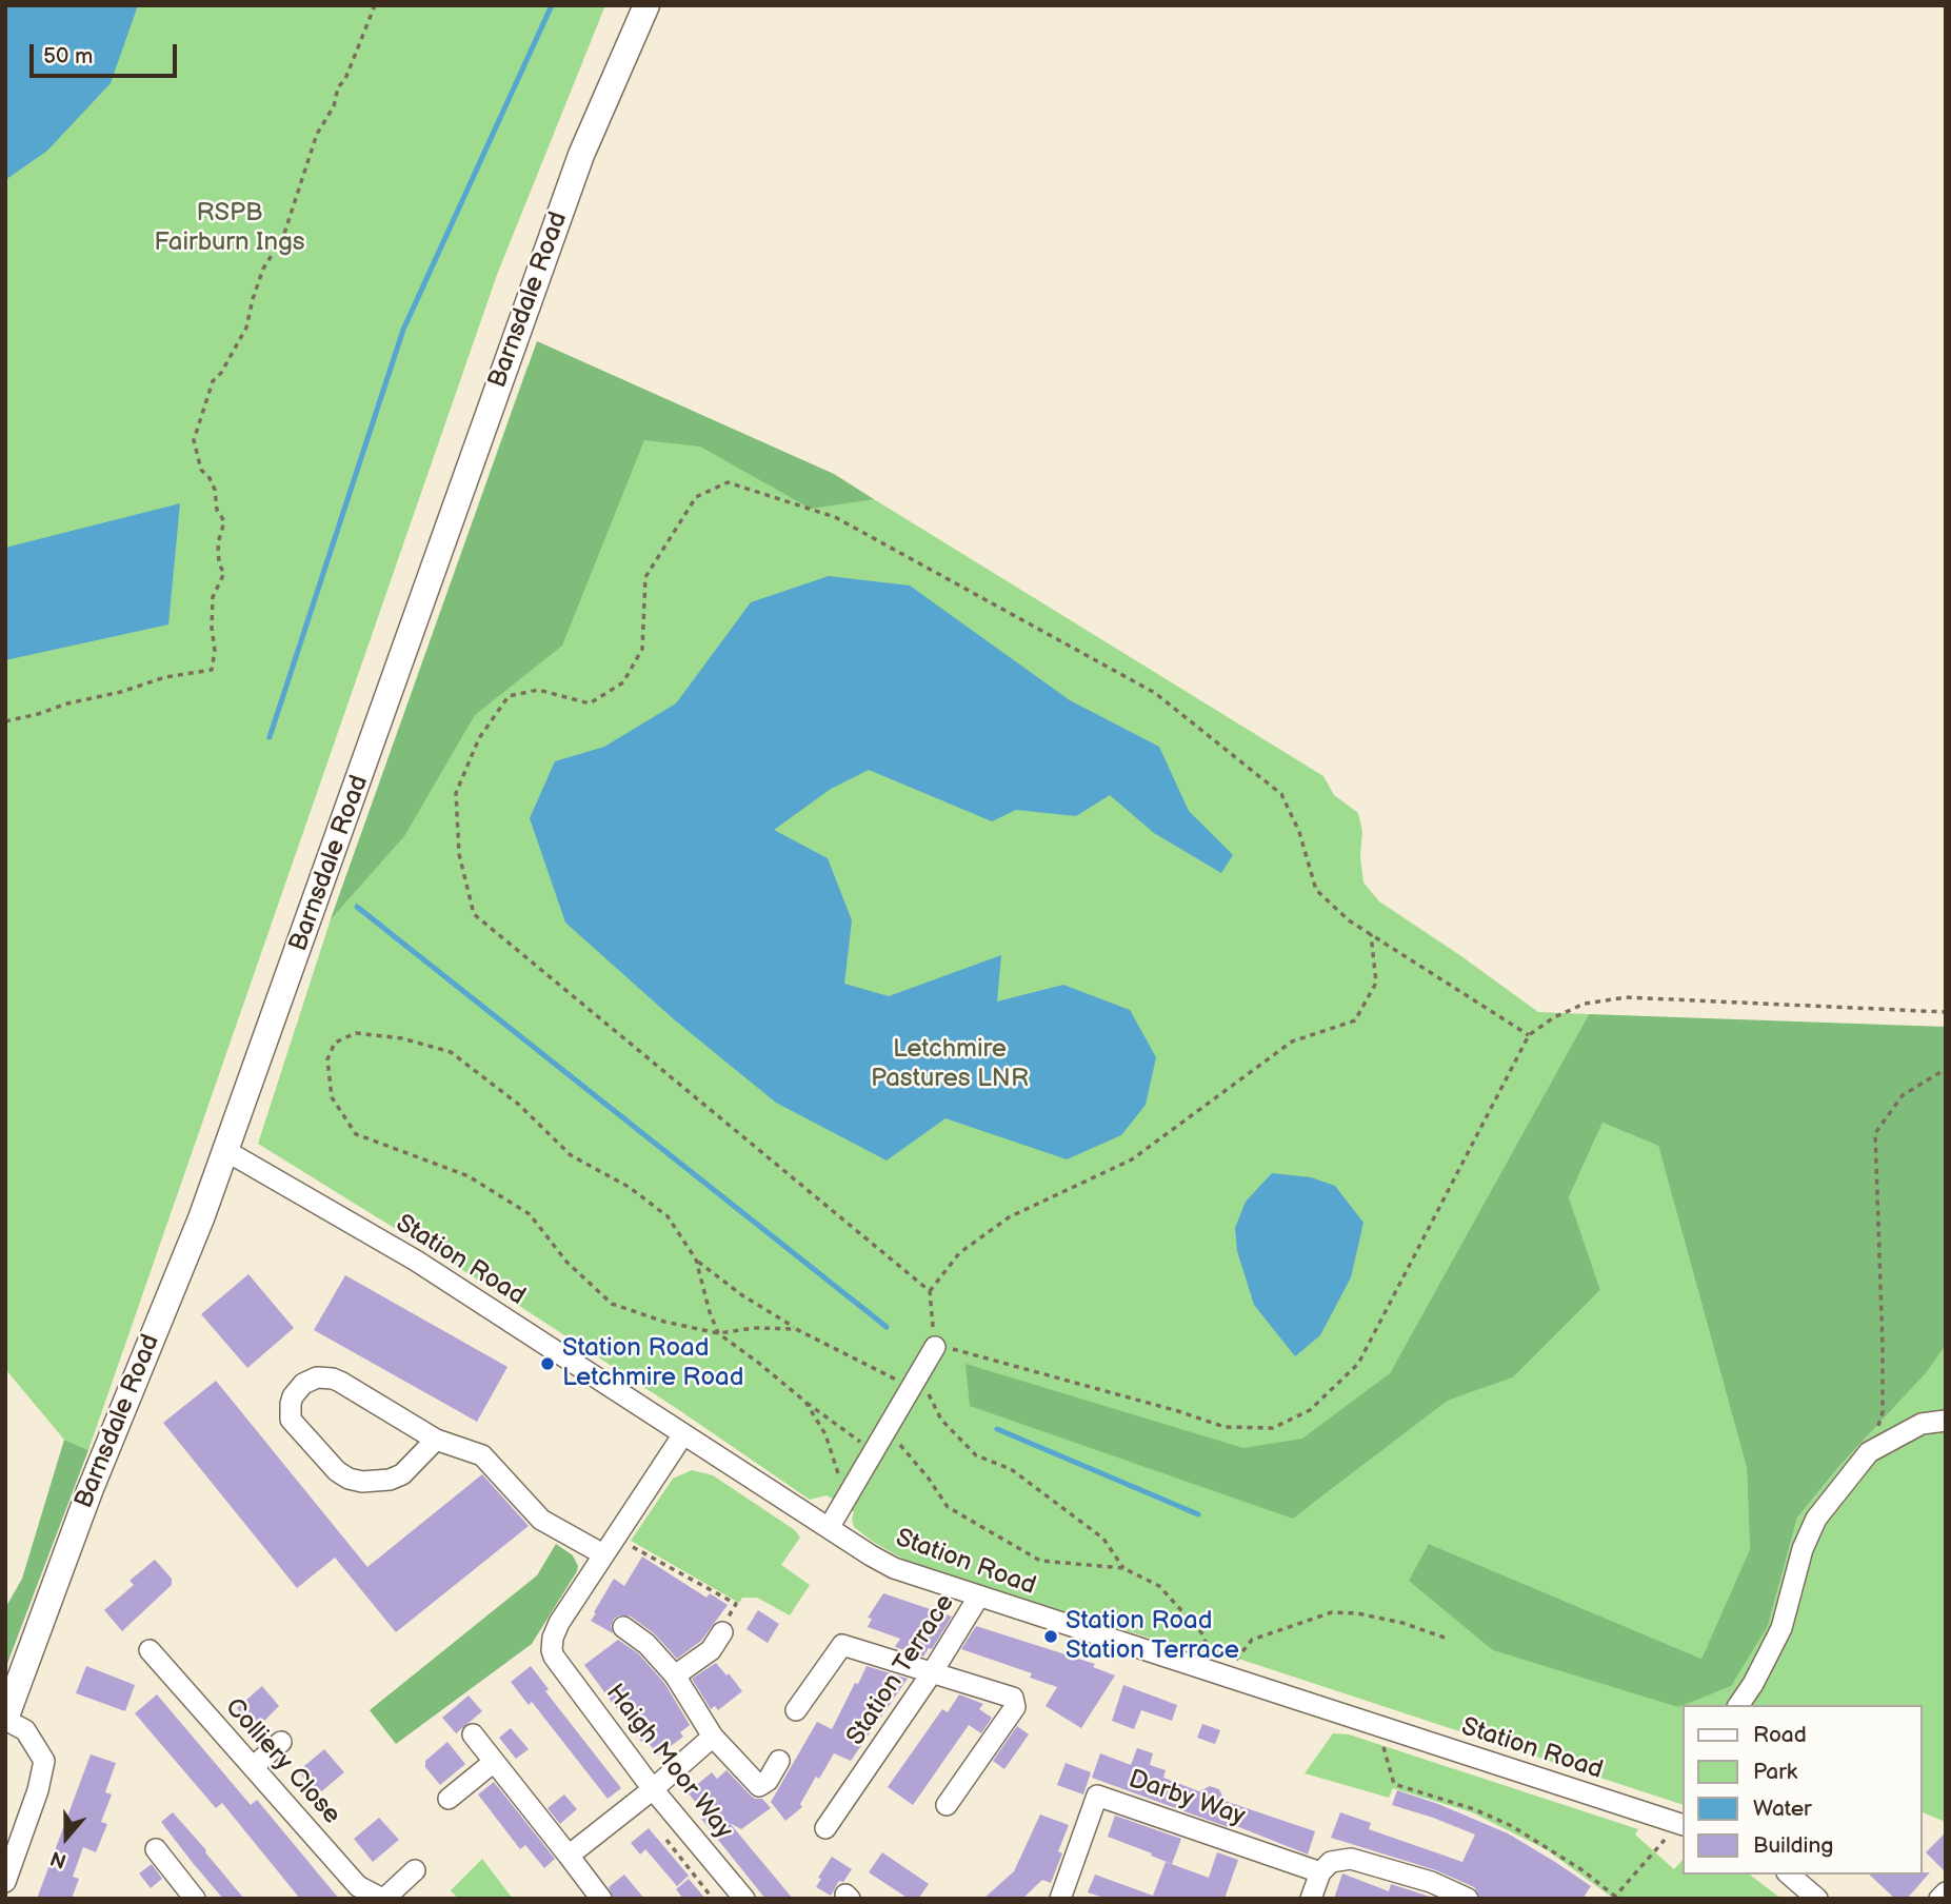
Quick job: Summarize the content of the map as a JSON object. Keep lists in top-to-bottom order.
{
  "streets": {
    "main road": ["Barnsdale Road"],
    "street": [
      "Station Road",
      "Station Terrace",
      "Colliery Close",
      "Haigh Moor Way",
      "Darby Way"
    ]
  },
  "crossings": [
    ["Barnsdale Road", "Station Road"],
    ["Station Road", "Station Terrace"]
  ],
  "parks": ["RSPB Fairburn Ings", "Letchmire Pastures LNR"],
  "places": ["Station Road Letchmire Road", "Station Road Station Terrace"],
  "legend": [
    "Road",
    "Park",
    "Water",
    "Building"
  ],
  "scale_bar": "50 m",
  "north": "bottom"
}
